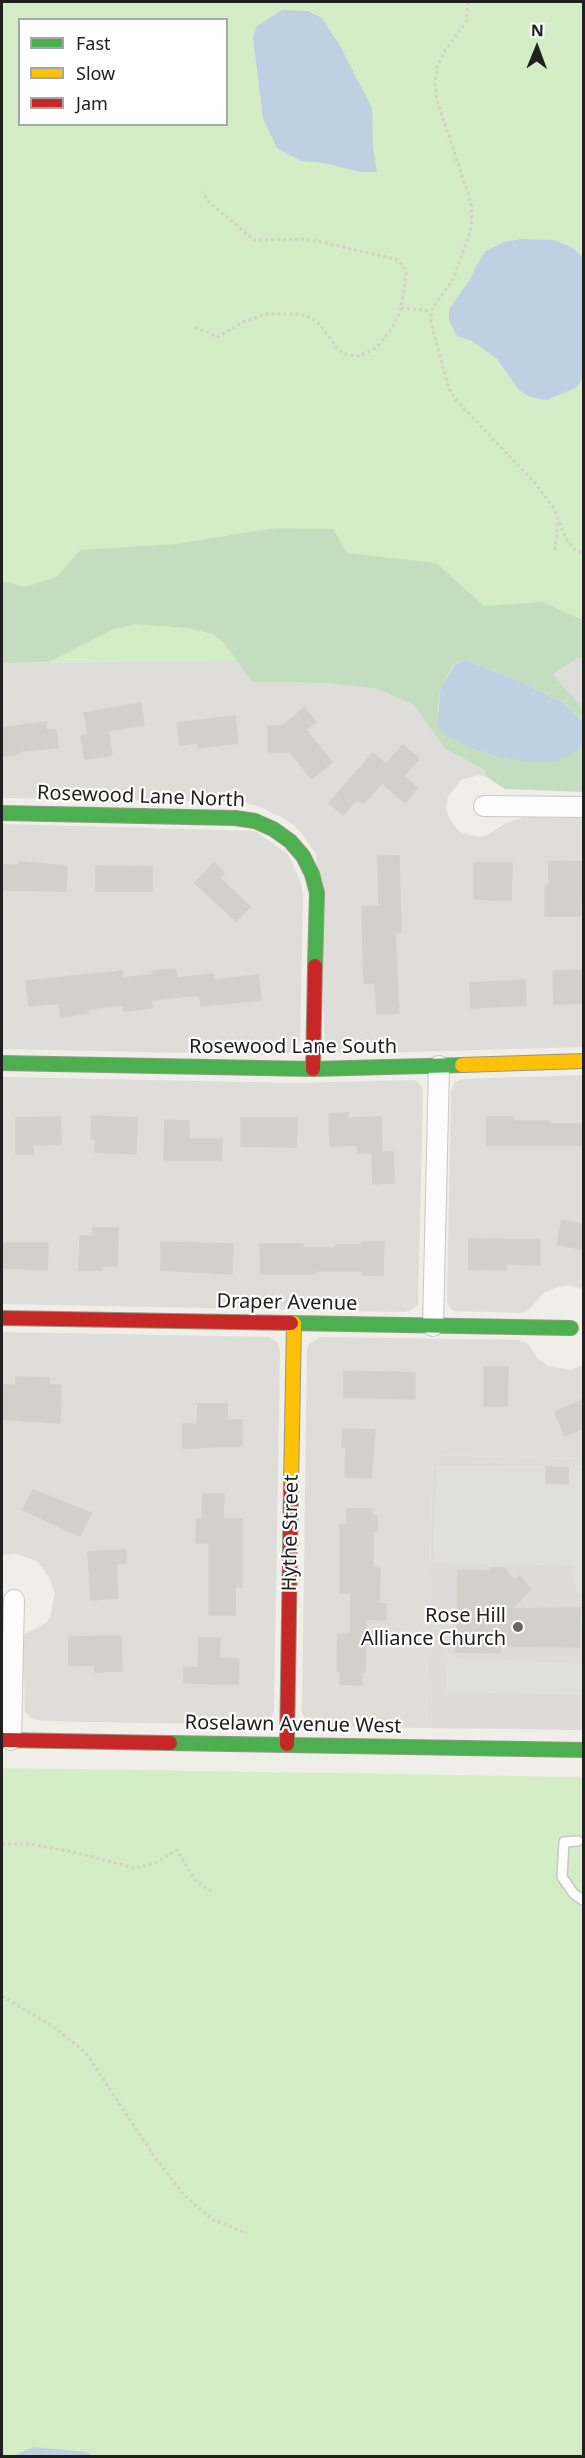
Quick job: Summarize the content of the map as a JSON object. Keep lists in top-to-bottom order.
{
  "streets": {
    "street": [
      "Rosewood Lane North",
      "Rosewood Lane South",
      "Draper Avenue",
      "Hythe Street",
      "Roselawn Avenue West"
    ]
  },
  "crossings": [
    ["Rosewood Lane North", "Rosewood Lane South"],
    ["Draper Avenue", "Hythe Street"],
    ["Hythe Street", "Roselawn Avenue West"]
  ],
  "places": ["Rose Hill Alliance Church"],
  "legend": ["Fast", "Slow", "Jam"],
  "north": "top"
}
